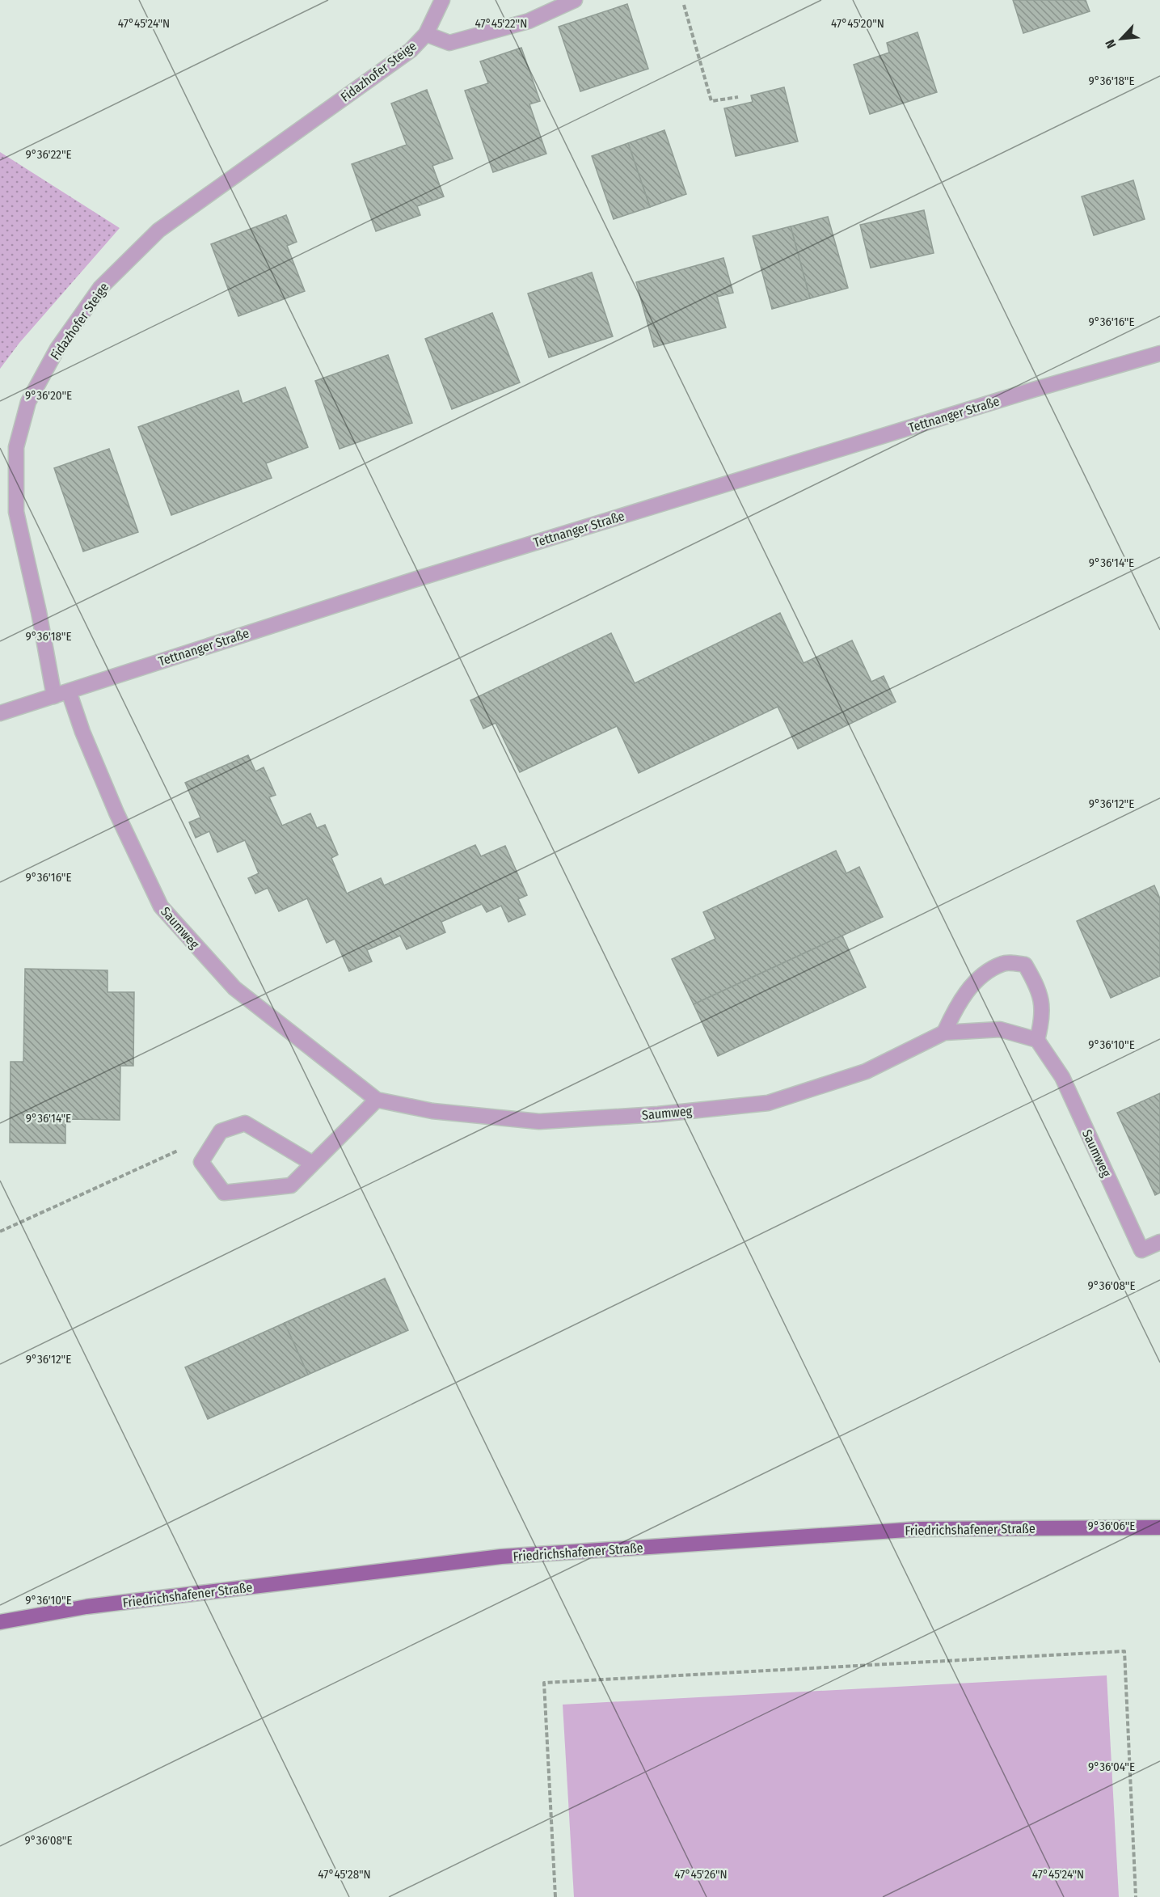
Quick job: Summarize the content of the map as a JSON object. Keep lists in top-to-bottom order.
{
  "streets": {
    "main road": ["Friedrichshafener Straße"],
    "street": ["Fidazhofer Steige", "Tettnanger Straße", "Saumweg"]
  },
  "crossings": [
    ["Fidazhofer Steige", "Tettnanger Straße"],
    ["Tettnanger Straße", "Saumweg"]
  ],
  "north": "bottom left",
  "coordinates": [
    "47°45'24\"N",
    "47°45'22\"N",
    "47°45'20\"N",
    "9°36'18\"E",
    "9°36'22\"E",
    "9°36'16\"E",
    "9°36'20\"E",
    "9°36'14\"E",
    "9°36'12\"E",
    "9°36'10\"E",
    "9°36'08\"E",
    "9°36'06\"E",
    "9°36'04\"E",
    "47°45'28\"N",
    "47°45'26\"N"
  ]
}
